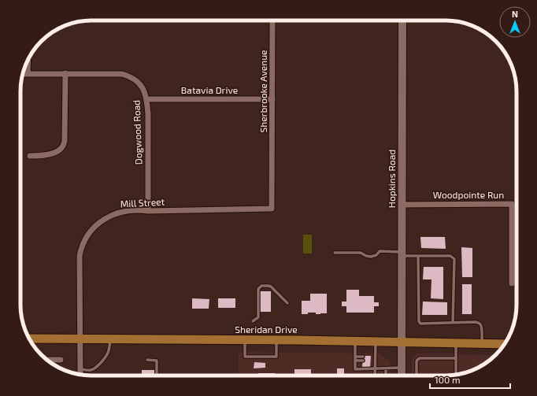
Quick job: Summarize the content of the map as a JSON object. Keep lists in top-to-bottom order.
{
  "streets": {
    "main road": ["Sheridan Drive"],
    "street": [
      "Batavia Drive",
      "Sherbrooke Avenue",
      "Dogwood Road",
      "Hopkins Road",
      "Woodpointe Run",
      "Mill Street"
    ]
  },
  "crossings": [
    ["Batavia Drive", "Sherbrooke Avenue"],
    ["Batavia Drive", "Dogwood Road"],
    ["Sherbrooke Avenue", "Mill Street"],
    ["Dogwood Road", "Mill Street"],
    ["Hopkins Road", "Woodpointe Run"],
    ["Hopkins Road", "Sheridan Drive"],
    ["Mill Street", "Sheridan Drive"]
  ],
  "scale_bar": "100 m",
  "north": "top"
}
